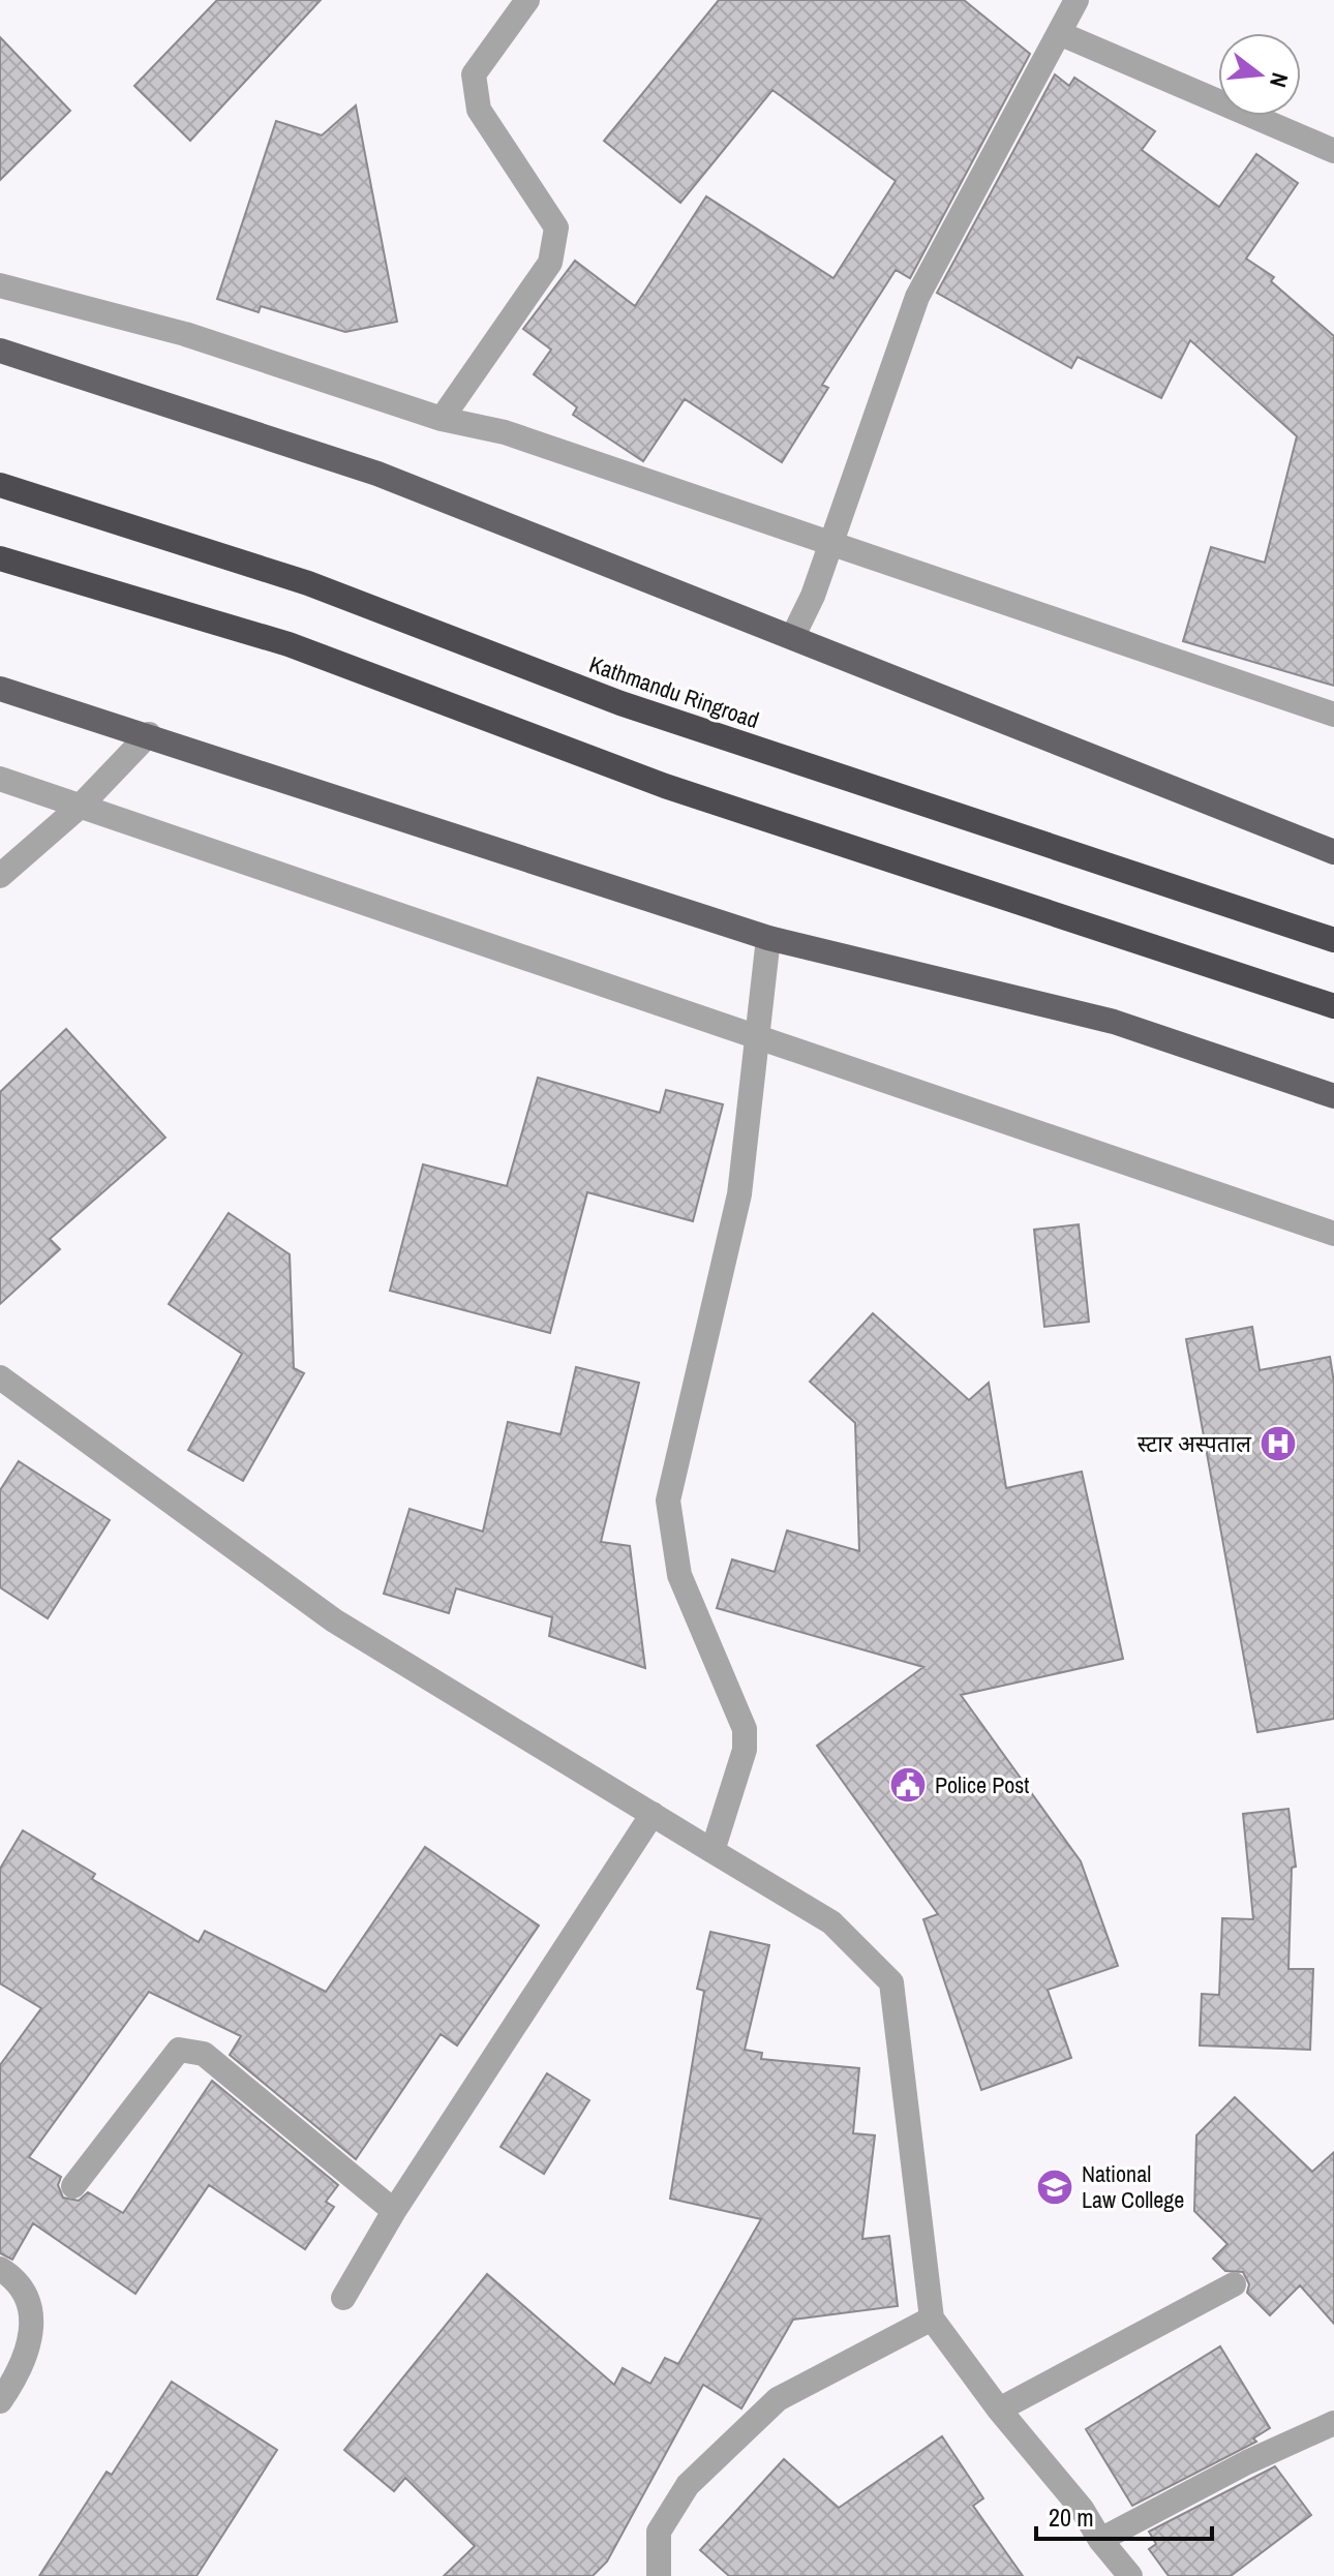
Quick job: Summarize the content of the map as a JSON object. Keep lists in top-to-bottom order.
{
  "streets": {
    "highway": ["Kathmandu Ringroad"]
  },
  "places": {
    "hospital": ["स्टार अस्पताल"],
    "public building": ["Police Post"],
    "school or university": ["National Law College"]
  },
  "scale_bar": "20 m",
  "north": "right"
}
